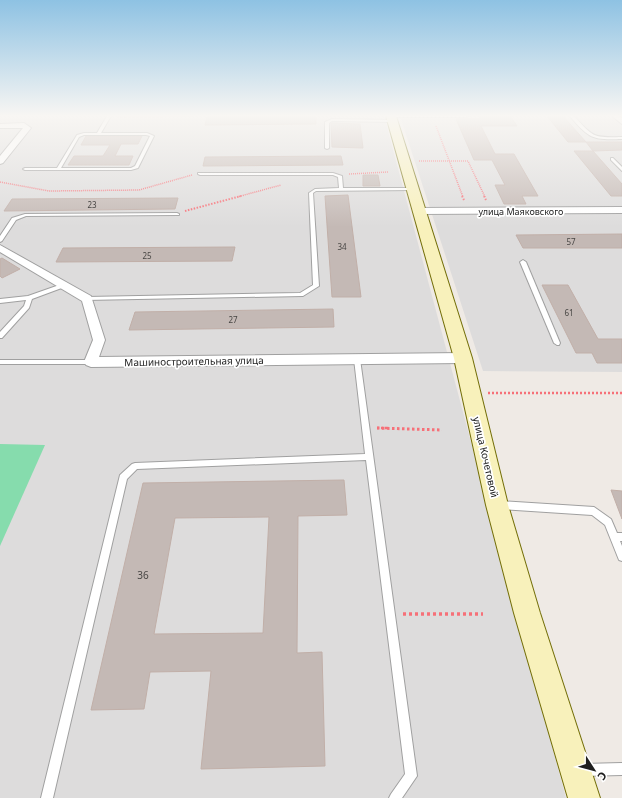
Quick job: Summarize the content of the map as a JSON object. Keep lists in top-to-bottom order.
{
  "streets": {
    "main road": ["улица Кочетовой"],
    "street": ["улица Маяковского", "Машиностроительная улица"]
  },
  "crossings": [
    ["улица Маяковского", "улица Кочетовой"],
    ["Машиностроительная улица", "улица Кочетовой"]
  ],
  "house_numbers": [
    "23",
    "57",
    "34",
    "25",
    "61",
    "27",
    "36"
  ],
  "north": "bottom right"
}
